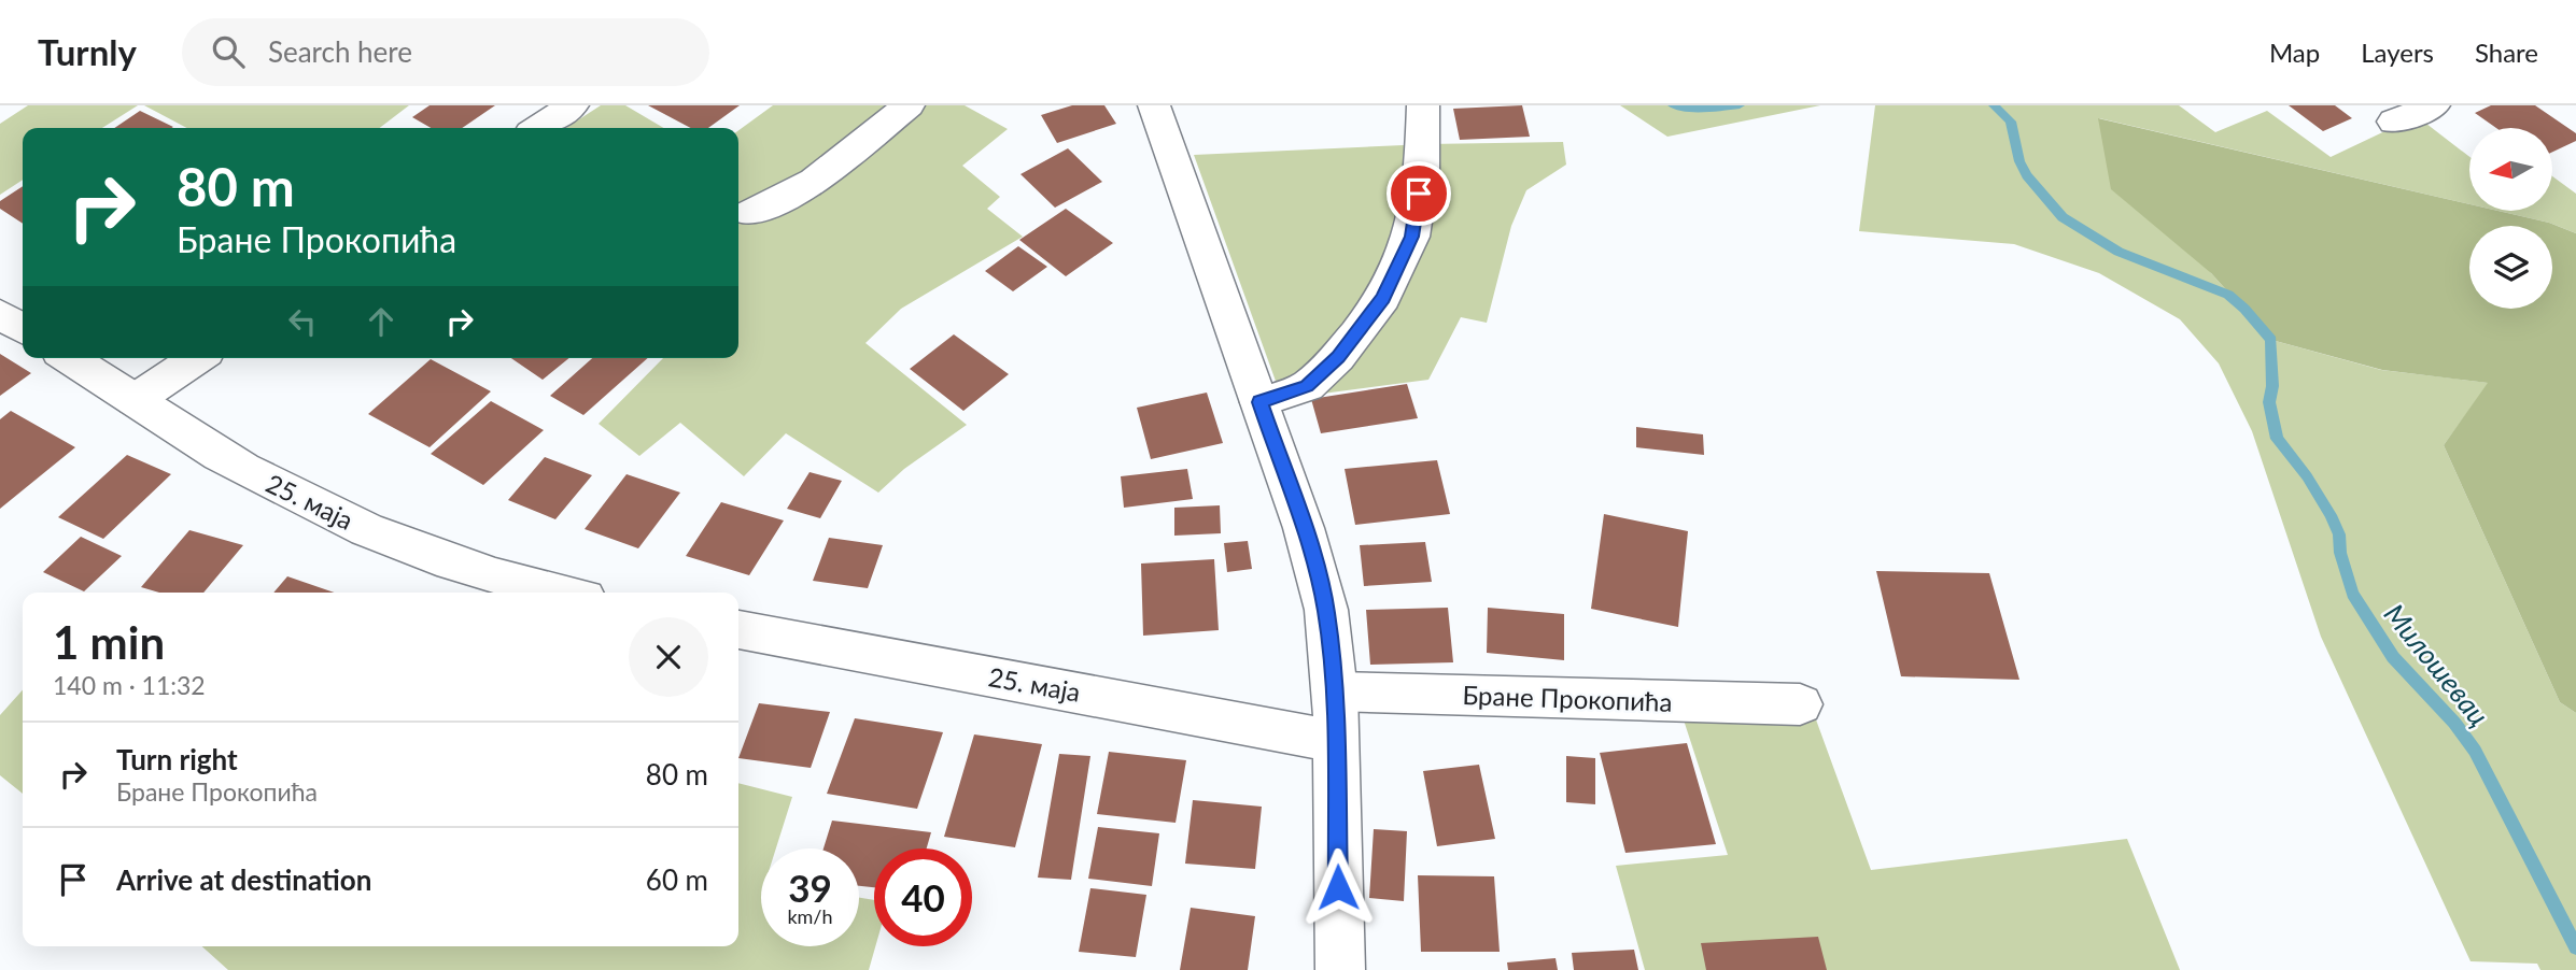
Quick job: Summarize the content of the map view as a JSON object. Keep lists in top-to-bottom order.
{
  "streets": {
    "street": ["25. маја", "Бране Прокопића"]
  },
  "water": ["Милошевац"],
  "north": "left",
  "page": {
    "header": "Turnly",
    "search": "Search here",
    "nav": ["Map", "Layers", "Share"],
    "turn": ["80 m", "Бране Прокопића"],
    "heading": ["1 min", "140 m · 11:32"],
    "list": [
      {
        "name": "Turn right",
        "note": "Бране Прокопића",
        "value": "80 m"
      },
      {
        "name": "Arrive at destination",
        "value": "60 m"
      }
    ],
    "speed": "39 km/h",
    "limit": "40"
  }
}
